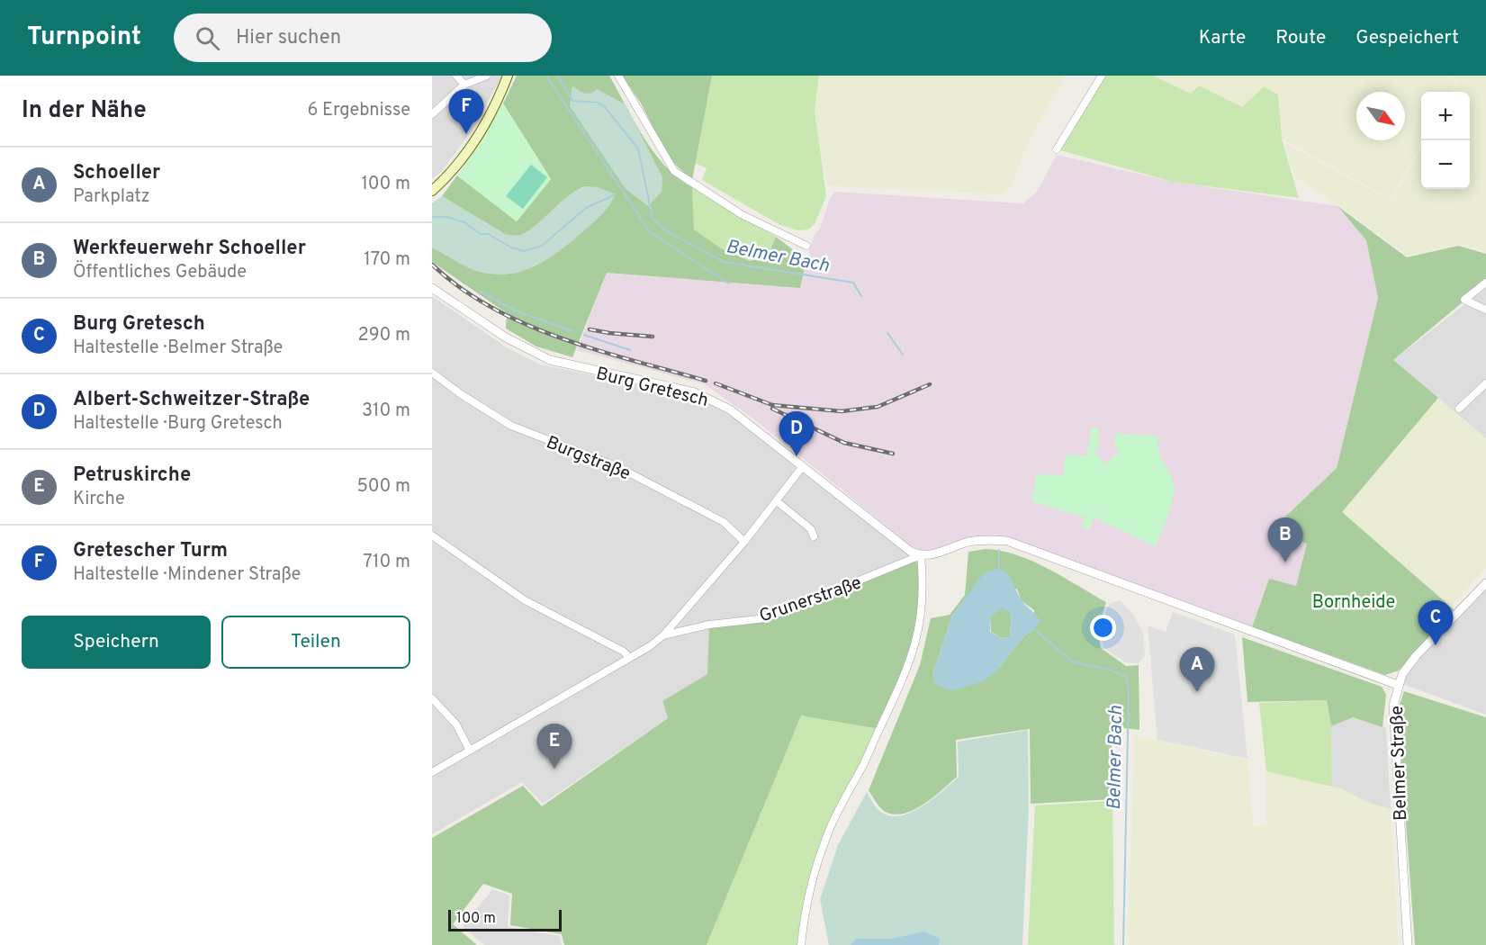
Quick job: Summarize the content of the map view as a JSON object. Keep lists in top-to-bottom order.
{
  "streets": {
    "street": [
      "Burg Gretesch",
      "Burgstraße",
      "Grunerstraße",
      "Belmer Straße"
    ]
  },
  "crossings": [
    ["Burg Gretesch", "Grunerstraße"]
  ],
  "water": ["Belmer Bach"],
  "parks": ["Bornheide"],
  "scale_bar": "100 m",
  "north": "bottom right",
  "page": {
    "header": "Turnpoint",
    "search": "Hier suchen",
    "nav": ["Karte", "Route", "Gespeichert"],
    "heading": ["In der Nähe", "6 Ergebnisse"],
    "pins": [
      "F",
      "D",
      "B",
      "C",
      "A",
      "E"
    ],
    "map_buttons": ["+", "−"],
    "list": [
      {
        "mark": "A",
        "name": "Schoeller",
        "note": "Parkplatz",
        "value": "100 m"
      },
      {
        "mark": "B",
        "name": "Werkfeuerwehr Schoeller",
        "note": "Öffentliches Gebäude",
        "value": "170 m"
      },
      {
        "mark": "C",
        "name": "Burg Gretesch",
        "note": "Haltestelle · Belmer Straße",
        "value": "290 m"
      },
      {
        "mark": "D",
        "name": "Albert-Schweitzer-Straße",
        "note": "Haltestelle · Burg Gretesch",
        "value": "310 m"
      },
      {
        "mark": "E",
        "name": "Petruskirche",
        "note": "Kirche",
        "value": "500 m"
      },
      {
        "mark": "F",
        "name": "Gretescher Turm",
        "note": "Haltestelle · Mindener Straße",
        "value": "710 m"
      }
    ],
    "buttons": ["Speichern", "Teilen"],
    "scale": "100 m"
  }
}
